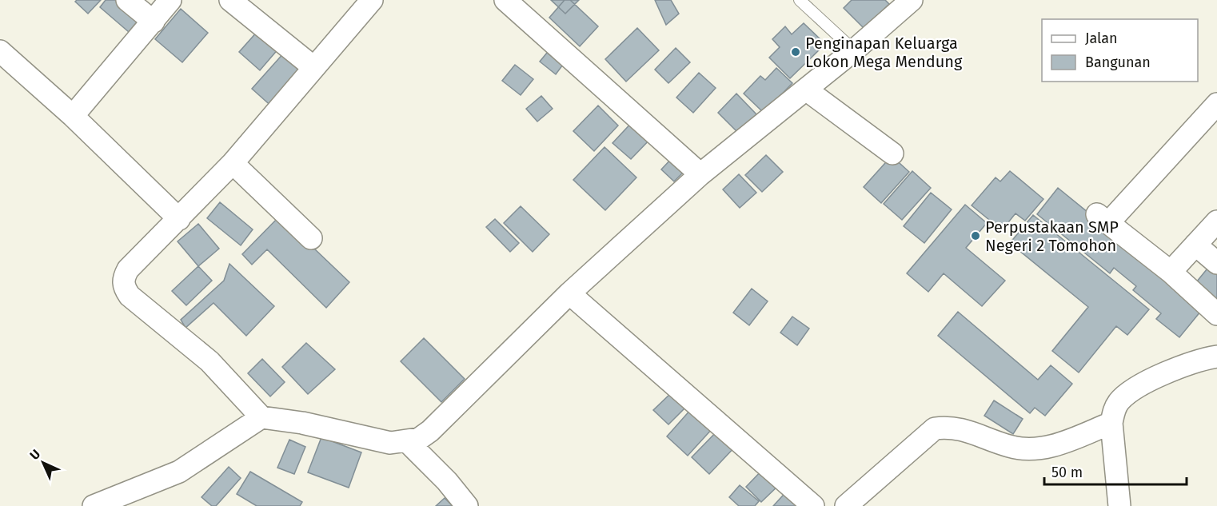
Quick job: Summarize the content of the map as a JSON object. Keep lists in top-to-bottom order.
{
  "places": ["Penginapan Keluarga Lokon Mega Mendung", "Perpustakaan SMP Negeri 2 Tomohon"],
  "legend": ["Jalan", "Bangunan"],
  "scale_bar": "50 m",
  "north": "top left"
}
